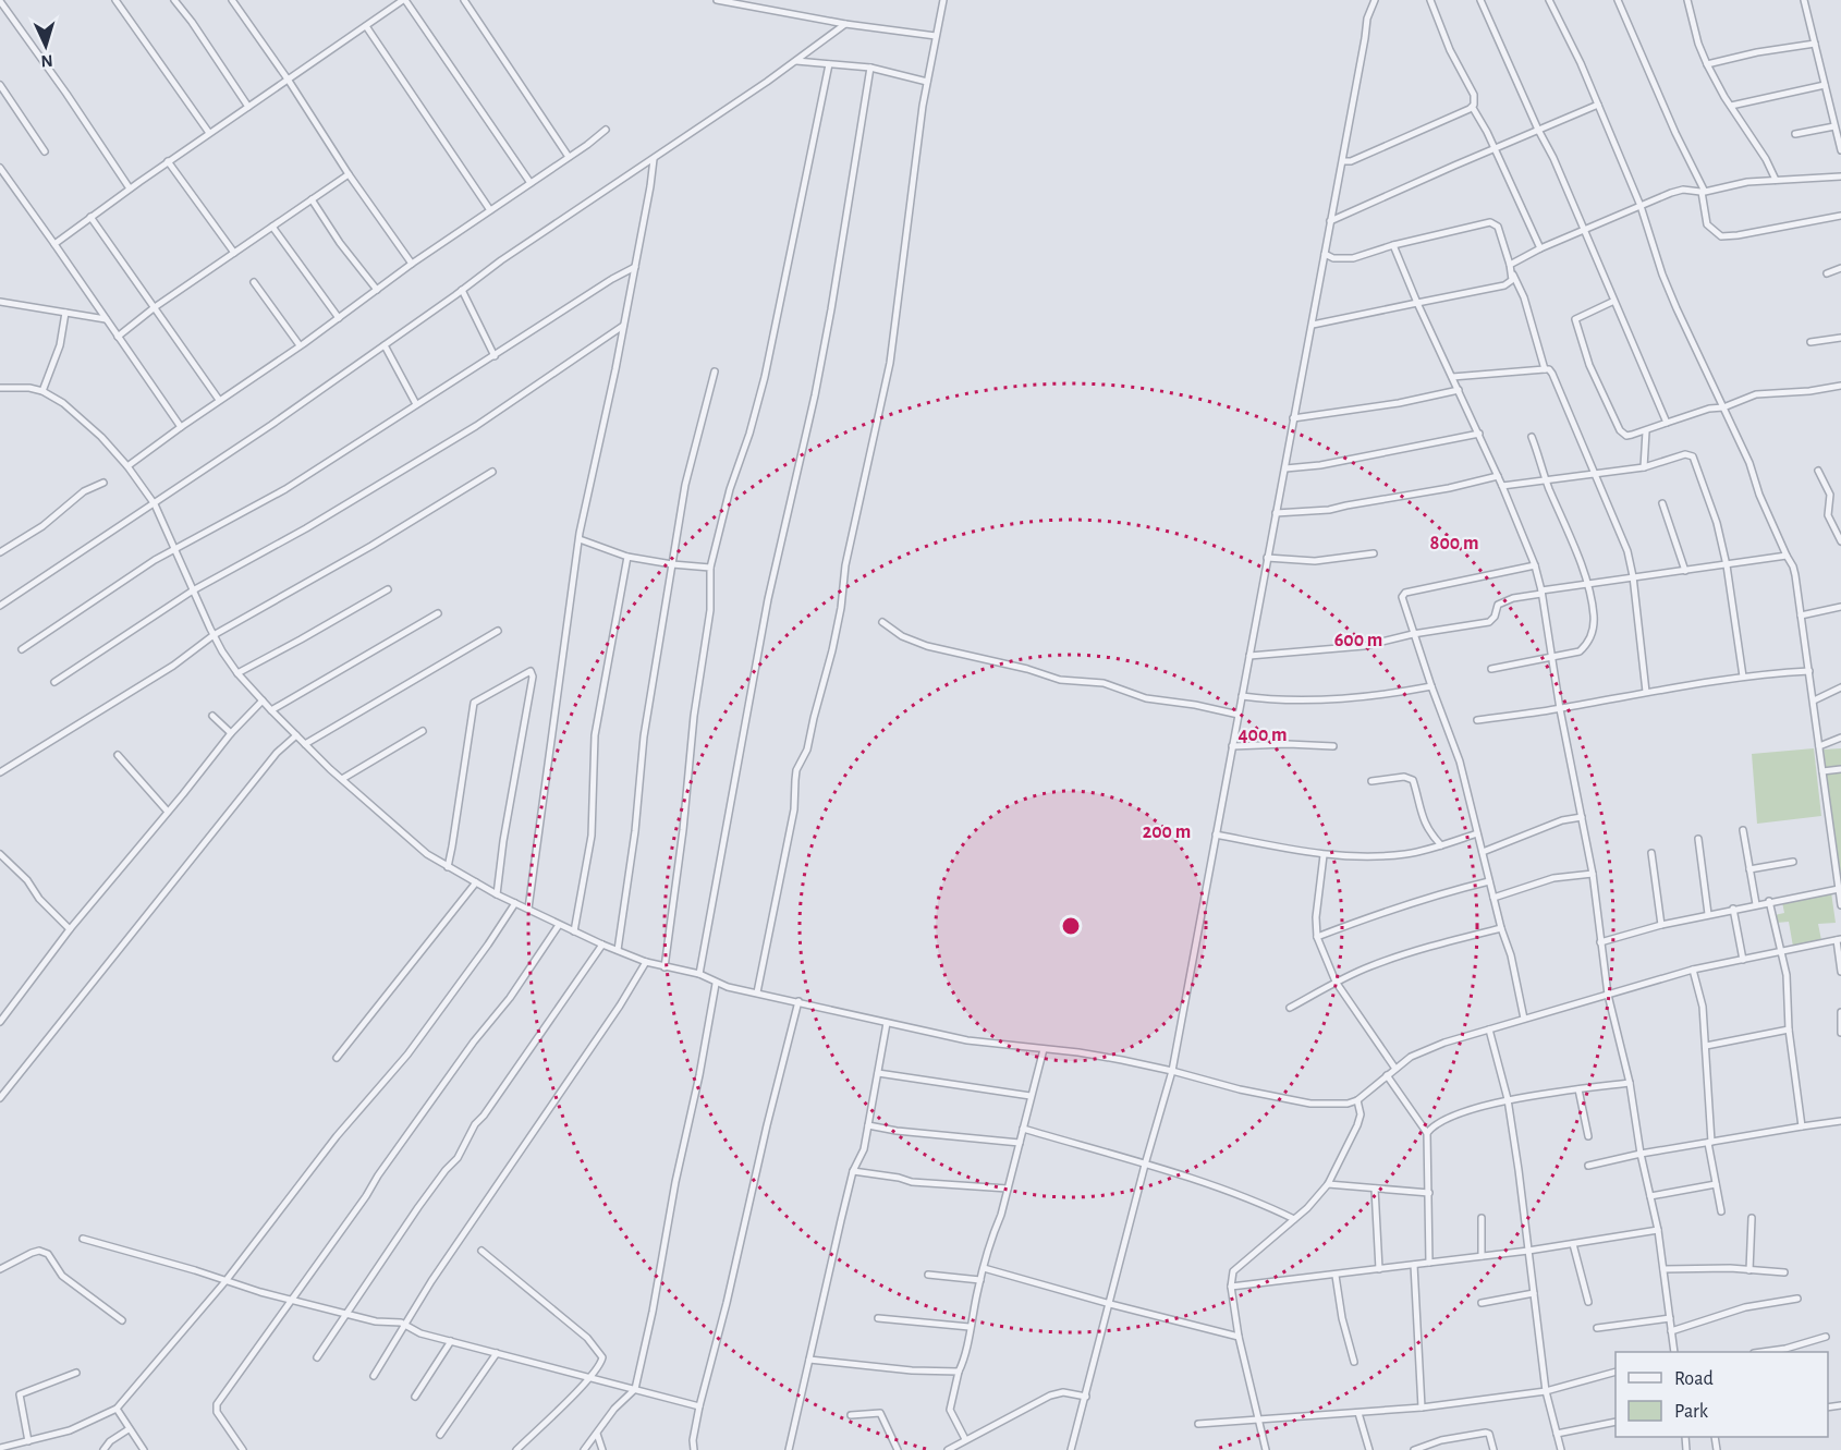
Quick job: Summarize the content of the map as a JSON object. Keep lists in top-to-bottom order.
{
  "legend": ["Road", "Park"],
  "north": "bottom",
  "rings": [
    "800 m",
    "600 m",
    "400 m",
    "200 m"
  ]
}
